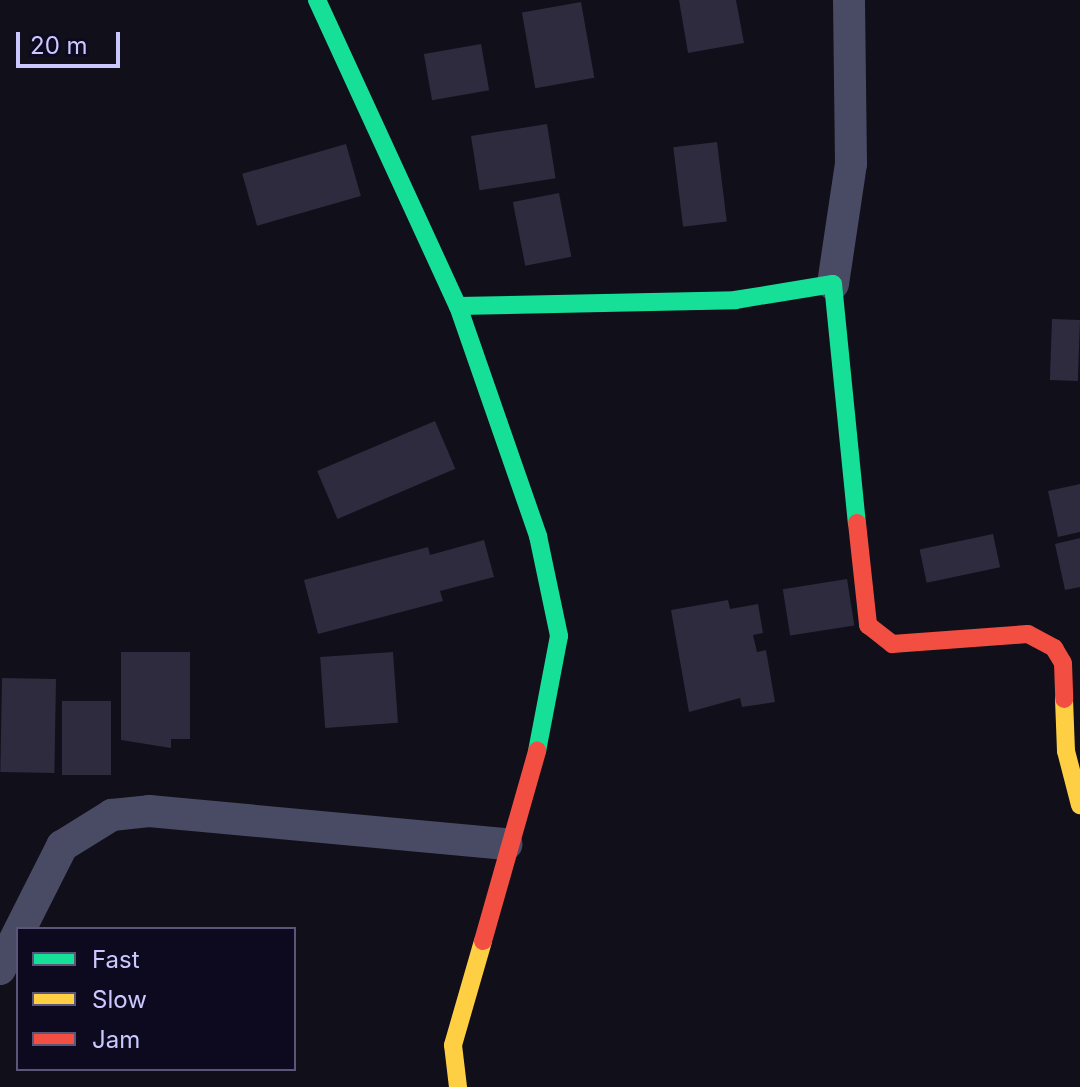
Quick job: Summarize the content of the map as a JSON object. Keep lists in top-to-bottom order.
{
  "legend": ["Fast", "Slow", "Jam"],
  "scale_bar": "20 m"
}
